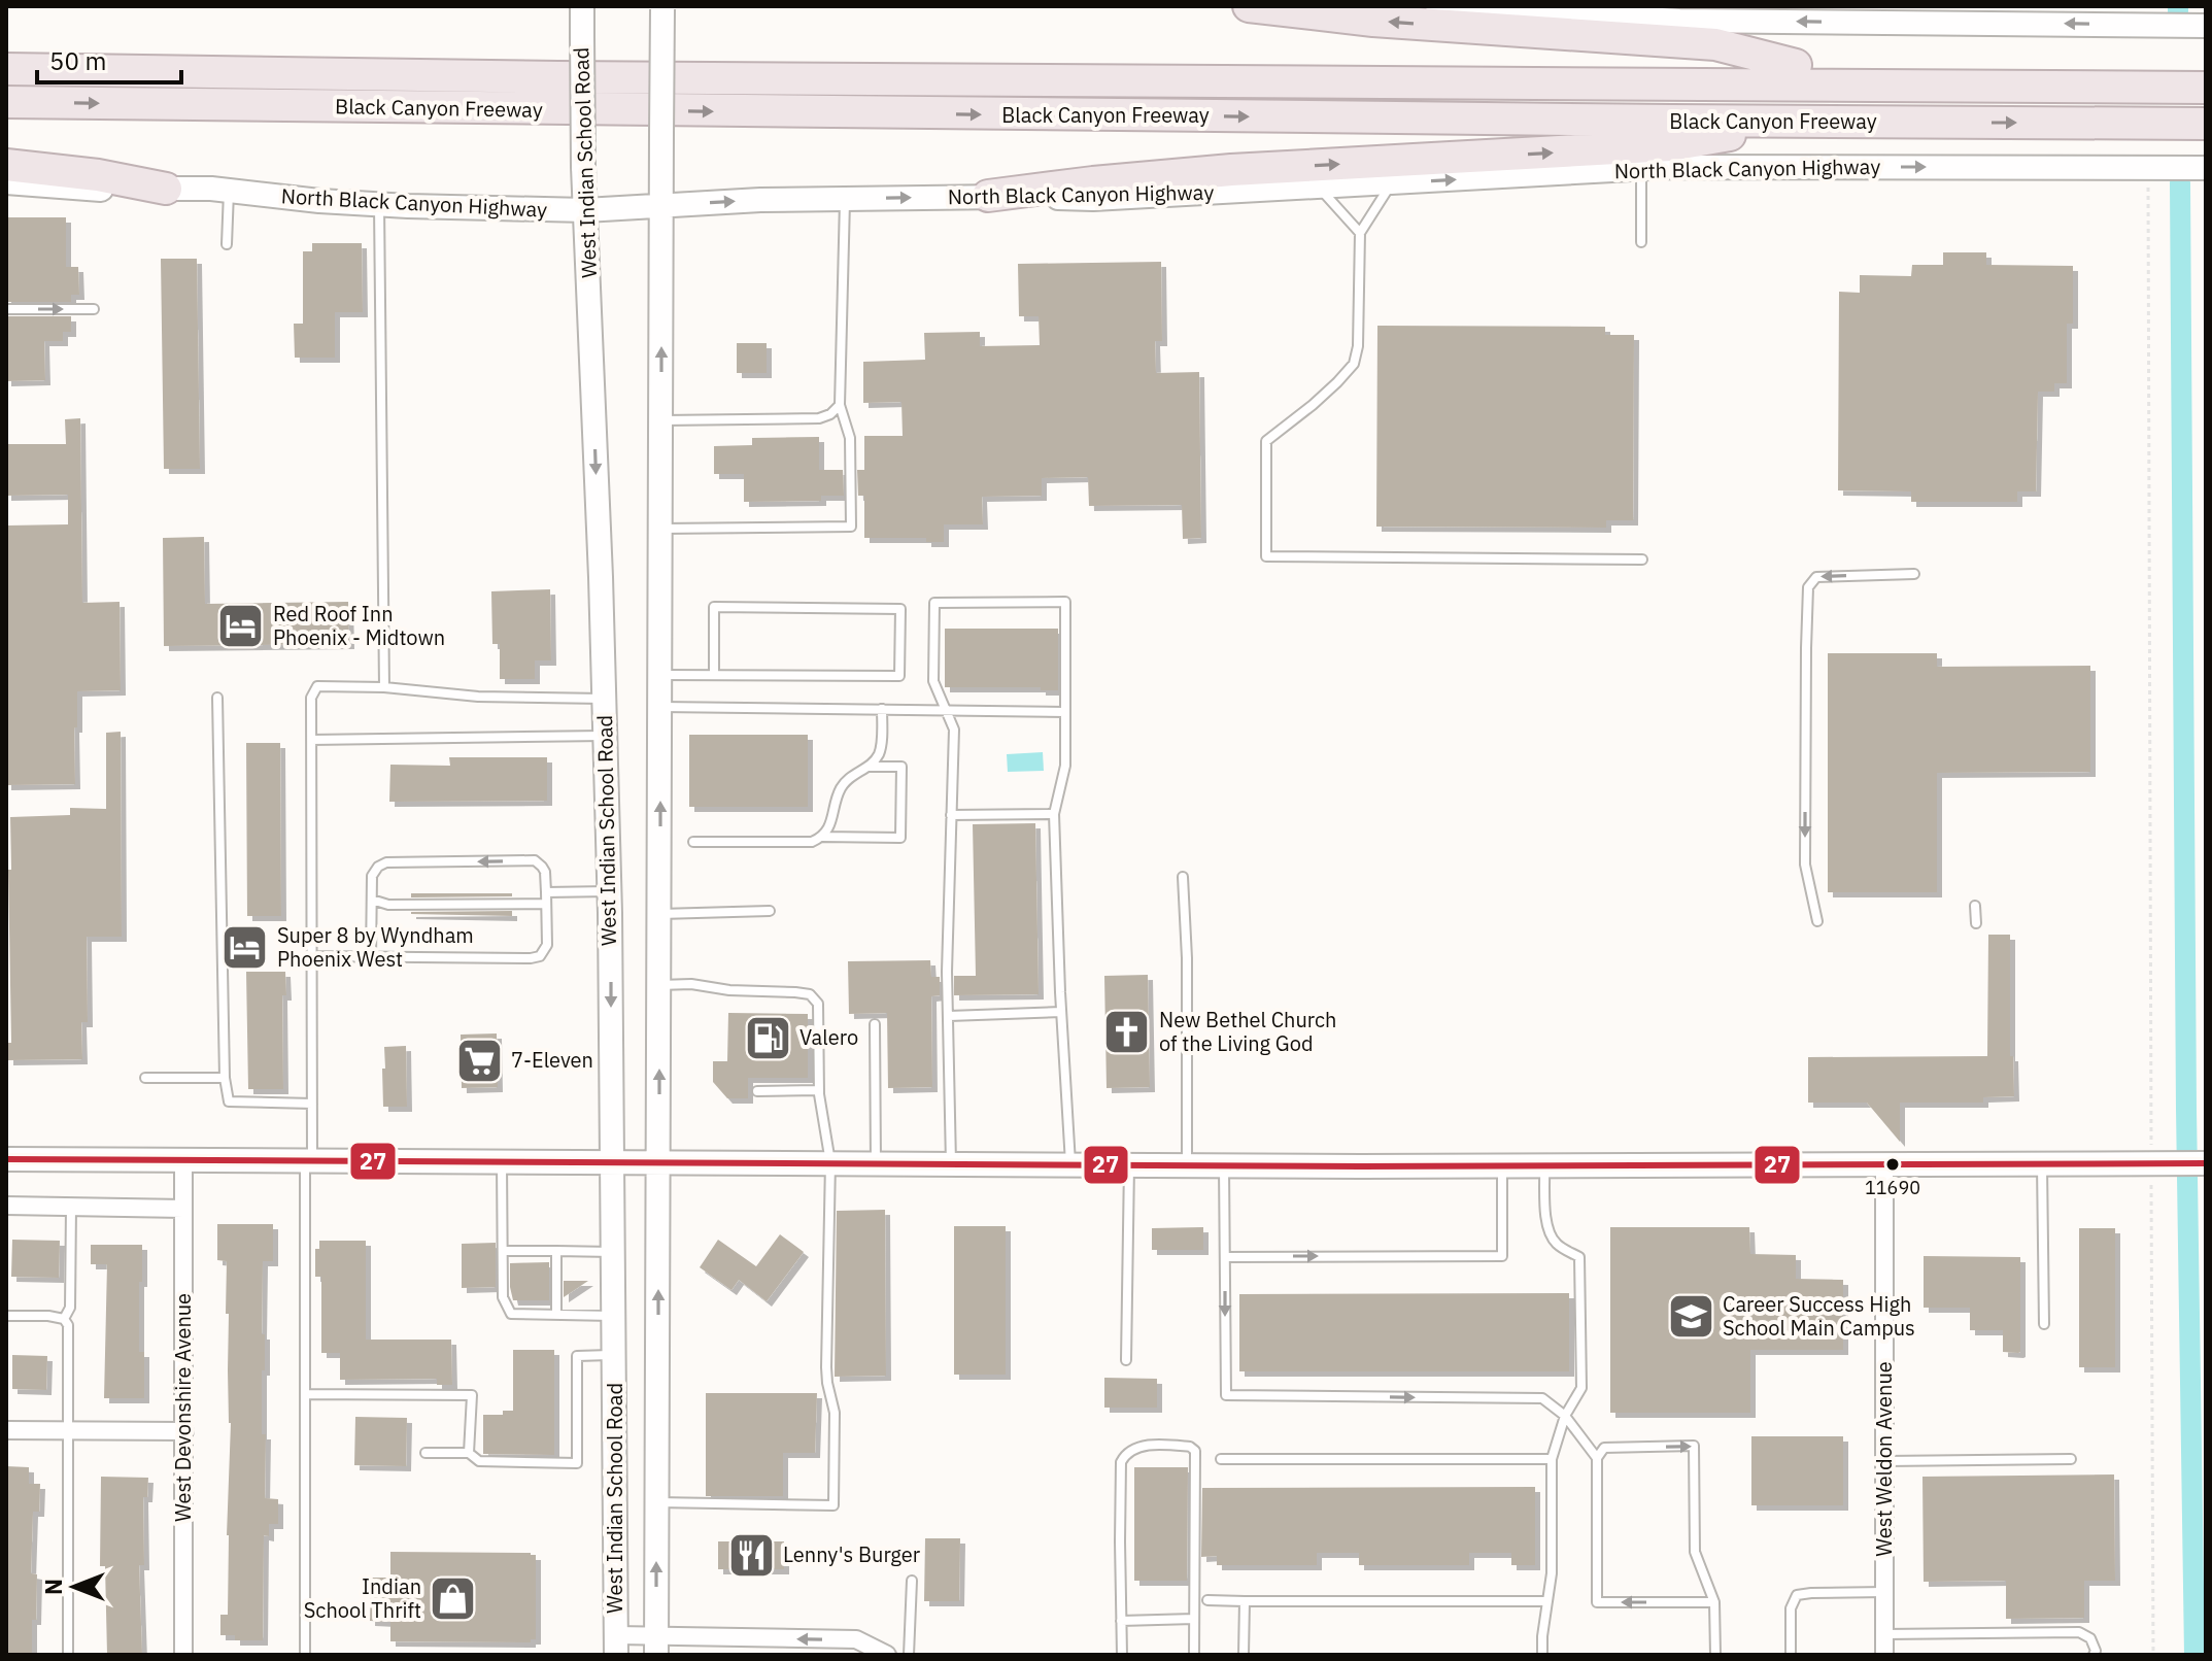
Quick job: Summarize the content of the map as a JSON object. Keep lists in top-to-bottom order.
{
  "streets": {
    "highway": ["Black Canyon Freeway"],
    "main road": ["West Indian School Road", "North Black Canyon Highway"],
    "street": ["West Devonshire Avenue", "West Weldon Avenue"]
  },
  "crossings": [
    ["West Indian School Road", "North Black Canyon Highway"]
  ],
  "places": {
    "hotel": ["Red Roof Inn Phoenix - Midtown", "Super 8 by Wyndham Phoenix West"],
    "church": ["New Bethel Church of the Living God"],
    "fuel station": ["Valero"],
    "supermarket": ["7-Eleven"],
    "other": ["11690"],
    "school or university": ["Career Success High School Main Campus"],
    "restaurant": ["Lenny's Burger"],
    "shop": ["Indian School Thrift"]
  },
  "lines": ["transit line 27"],
  "scale_bar": "50 m",
  "north": "left"
}
